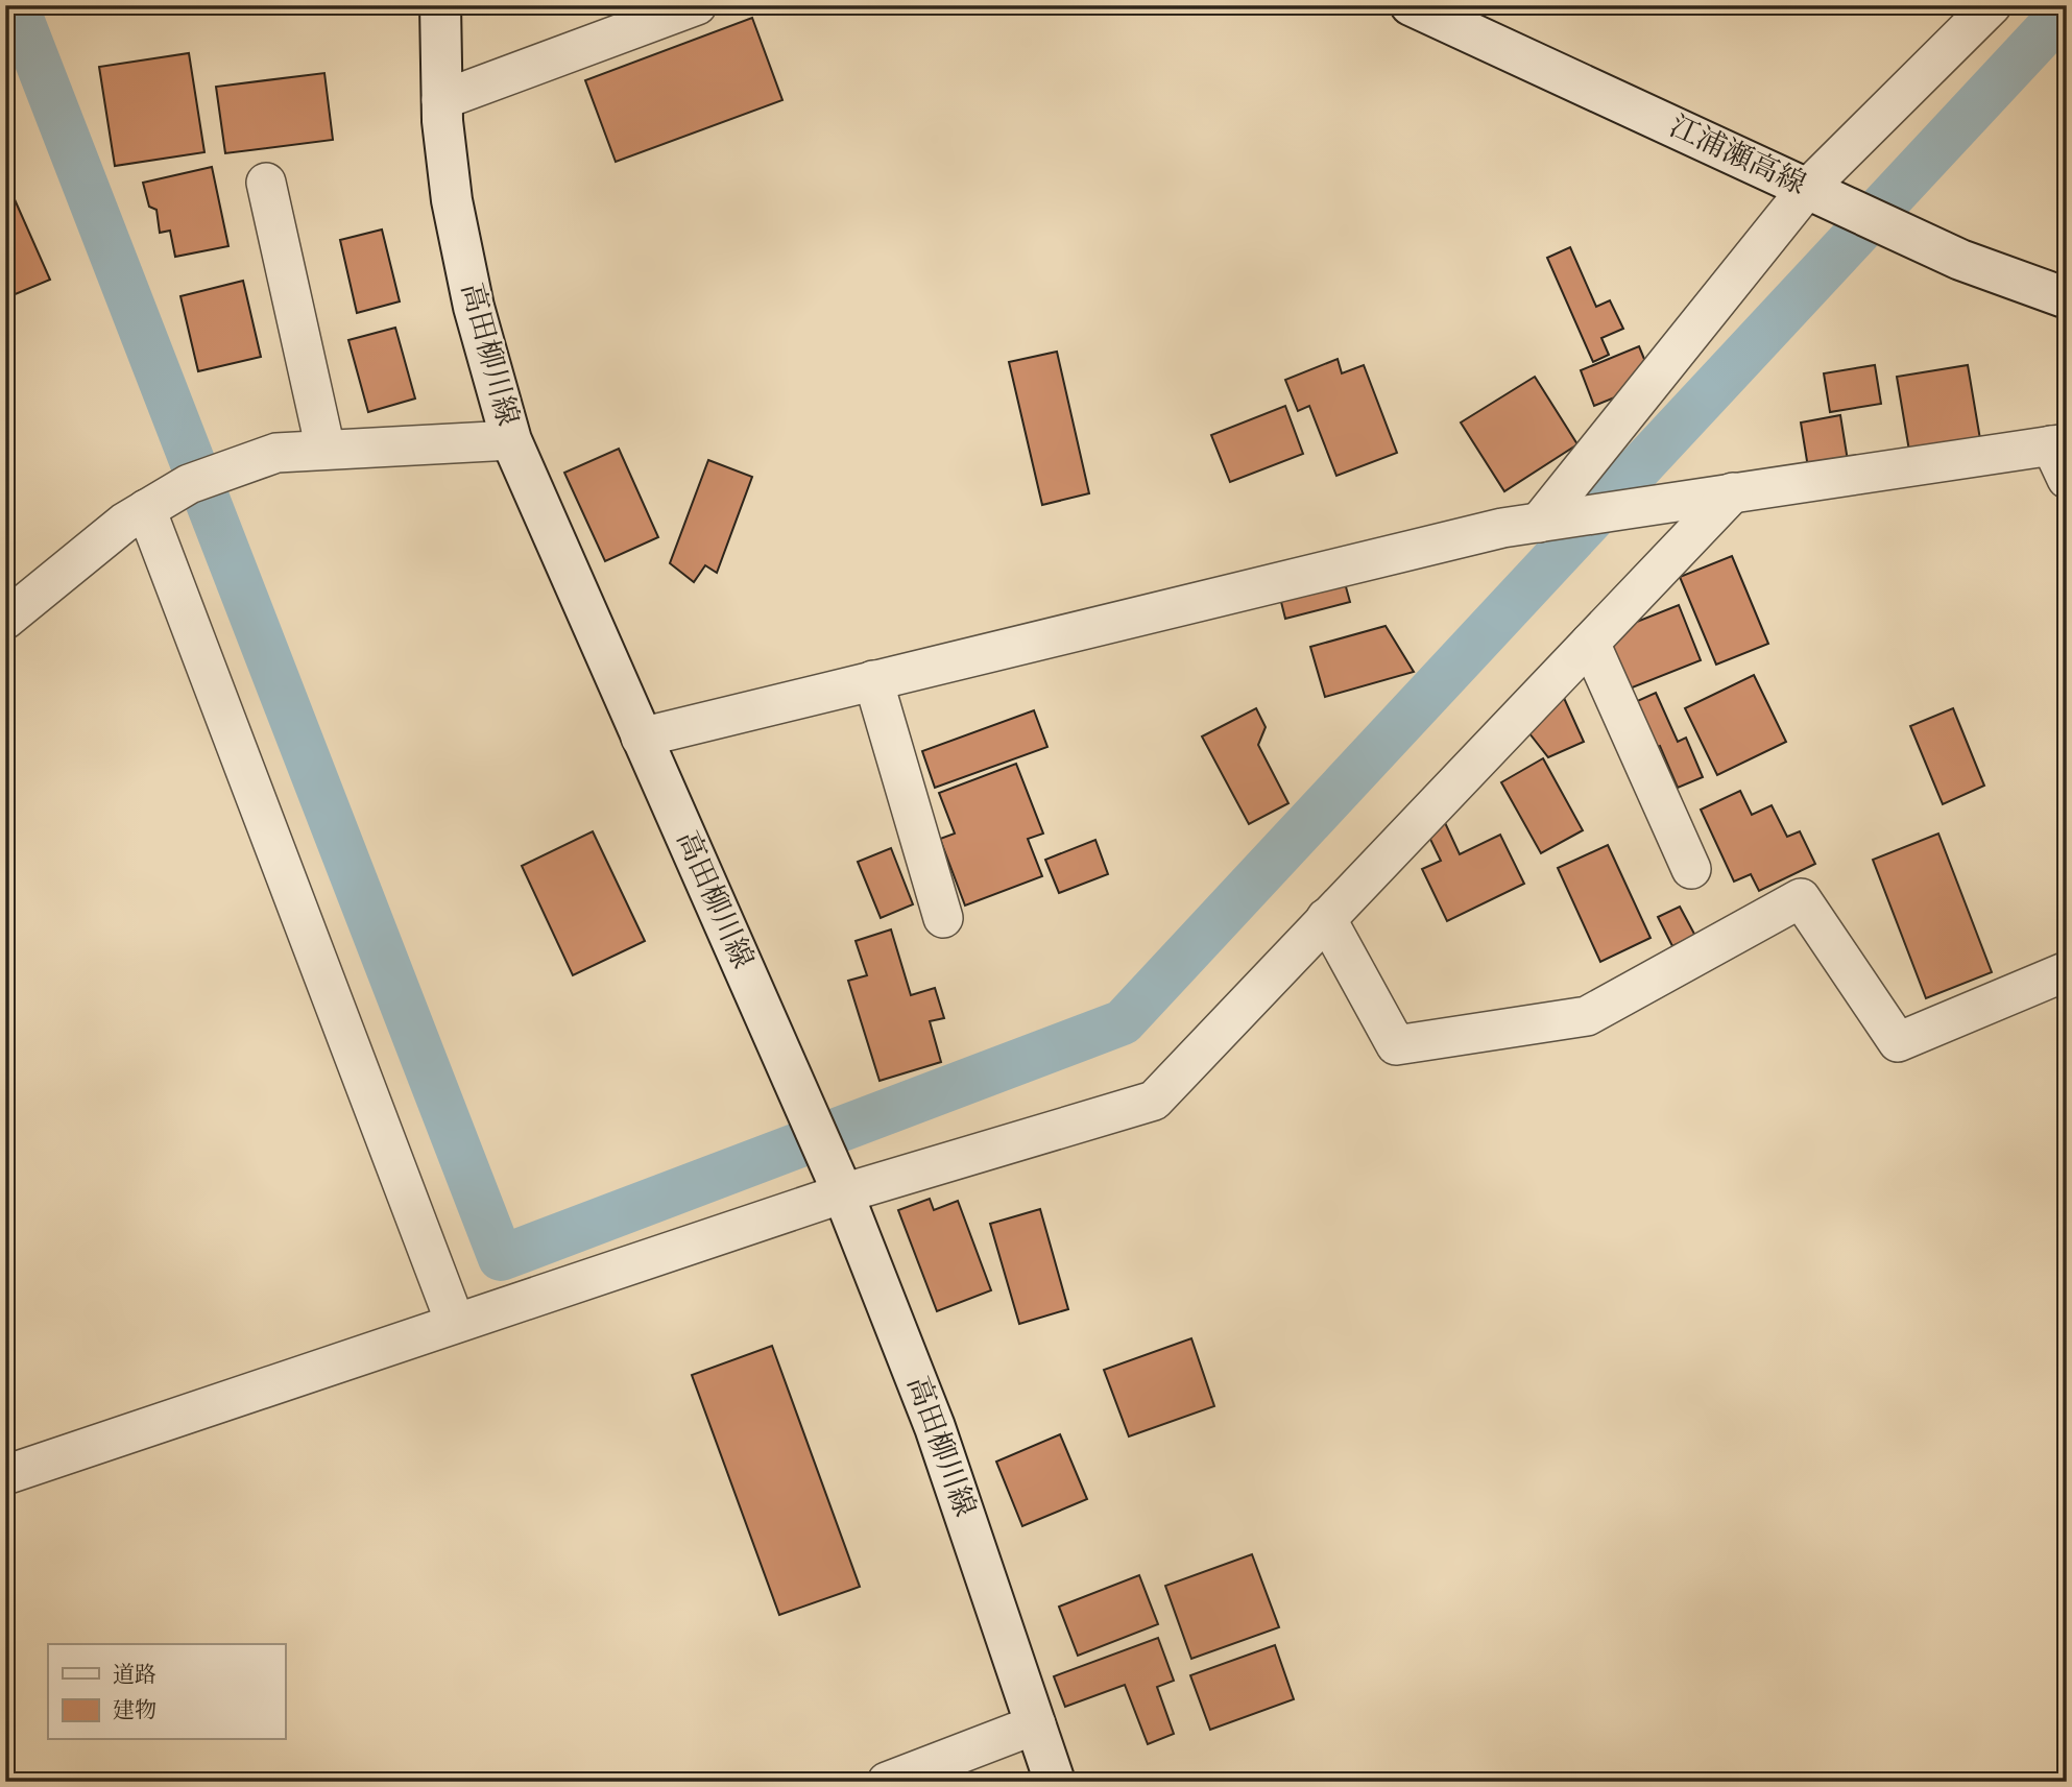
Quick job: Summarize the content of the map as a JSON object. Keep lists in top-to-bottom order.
{
  "streets": {
    "main road": ["江浦瀬高線", "高田柳川線"]
  },
  "legend": ["道路", "建物"]
}
